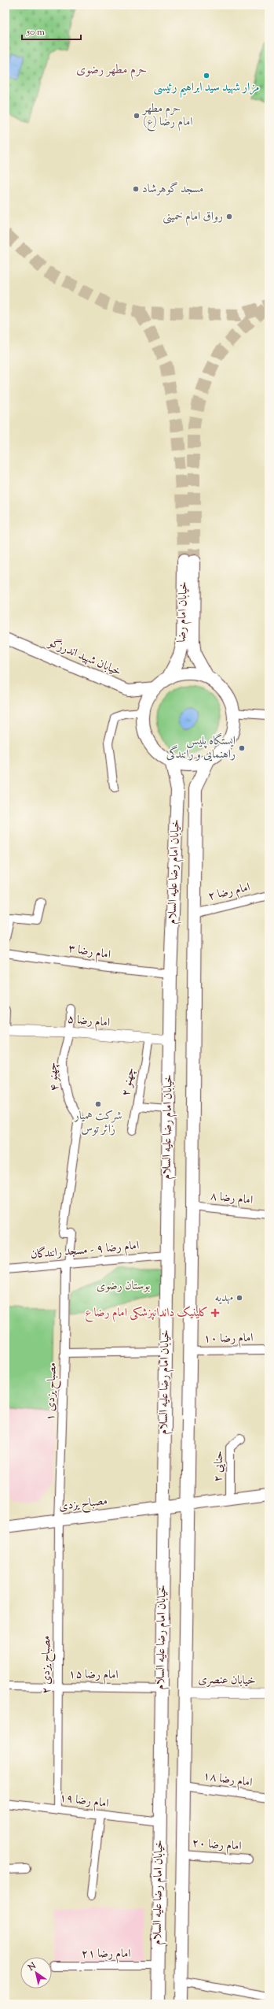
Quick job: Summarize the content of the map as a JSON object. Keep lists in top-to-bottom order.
{
  "streets": {
    "main road": [
      "خیابان امام رضا",
      "خیابان شهید اندرزگو",
      "خیابان امام رضا علیه السلام",
      "مصباح یزدی"
    ],
    "street": [
      "امام رضا ۲",
      "امام رضا ۳",
      "امام رضا ۵",
      "چهنو ۴",
      "چهنو ۲",
      "امام رضا ۸",
      "امام رضا ۹ - مسجد رانندگان",
      "امام رضا ۱۰",
      "مصباح یزدی ۱",
      "حنایی ۲",
      "مصباح یزدی ۲",
      "امام رضا ۱۵",
      "خیابان عنصری",
      "امام رضا ۱۸",
      "امام رضا ۱۹",
      "امام رضا ۲۰",
      "امام رضا ۲۱"
    ]
  },
  "crossings": [
    ["خیابان امام رضا", "خیابان شهید اندرزگو"],
    ["خیابان امام رضا", "خیابان امام رضا علیه السلام"],
    ["خیابان شهید اندرزگو", "خیابان امام رضا علیه السلام"],
    ["خیابان امام رضا علیه السلام", "امام رضا ۲"],
    ["خیابان امام رضا علیه السلام", "امام رضا ۳"],
    ["خیابان امام رضا علیه السلام", "امام رضا ۵"],
    ["خیابان امام رضا علیه السلام", "امام رضا ۸"],
    ["خیابان امام رضا علیه السلام", "امام رضا ۹ - مسجد رانندگان"],
    ["خیابان امام رضا علیه السلام", "امام رضا ۱۰"],
    ["خیابان امام رضا علیه السلام", "مصباح یزدی"],
    ["خیابان امام رضا علیه السلام", "امام رضا ۱۵"],
    ["خیابان امام رضا علیه السلام", "خیابان عنصری"],
    ["خیابان امام رضا علیه السلام", "امام رضا ۱۸"],
    ["خیابان امام رضا علیه السلام", "امام رضا ۱۹"],
    ["خیابان امام رضا علیه السلام", "امام رضا ۲۰"],
    ["خیابان امام رضا علیه السلام", "امام رضا ۲۱"],
    ["امام رضا ۵", "چهنو ۴"],
    ["امام رضا ۵", "چهنو ۲"],
    ["چهنو ۴", "مصباح یزدی ۱"],
    ["امام رضا ۹ - مسجد رانندگان", "مصباح یزدی ۱"],
    ["مصباح یزدی ۱", "مصباح یزدی"],
    ["مصباح یزدی ۱", "مصباح یزدی ۲"],
    ["حنایی ۲", "مصباح یزدی"],
    ["مصباح یزدی", "مصباح یزدی ۲"],
    ["مصباح یزدی ۲", "امام رضا ۱۵"],
    ["مصباح یزدی ۲", "امام رضا ۱۹"]
  ],
  "districts": ["حرم مطهر رضوی"],
  "parks": ["بوستان رضوی"],
  "places": {
    "other": [
      "مزار شهید سید ابراهیم رئیسی",
      "حرم مطهر امام رضا (ع)",
      "مسجد گوهرشاد",
      "رواق امام خمینی",
      "ایستگاه پلیس راهنمایی و رانندگی",
      "شرکت همیار زائر توس",
      "مهدیه"
    ],
    "health": ["کلینیک داندانپزشکى امام رضا ع"]
  },
  "scale_bar": "50 m",
  "north": "top left"
}
